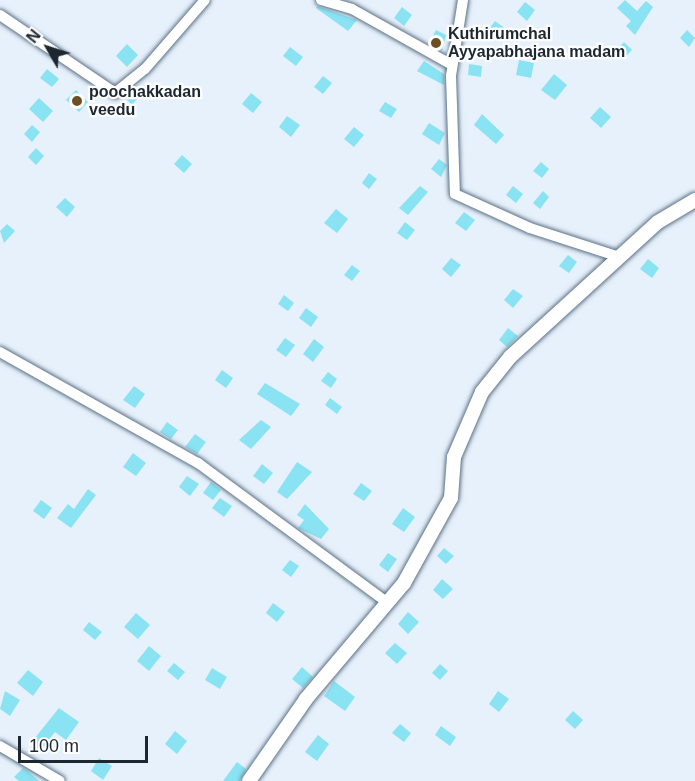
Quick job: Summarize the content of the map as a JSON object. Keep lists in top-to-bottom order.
{
  "places": ["Kuthirumchal Ayyapabhajana madam", "poochakkadan veedu"],
  "scale_bar": "100 m",
  "north": "top left"
}
